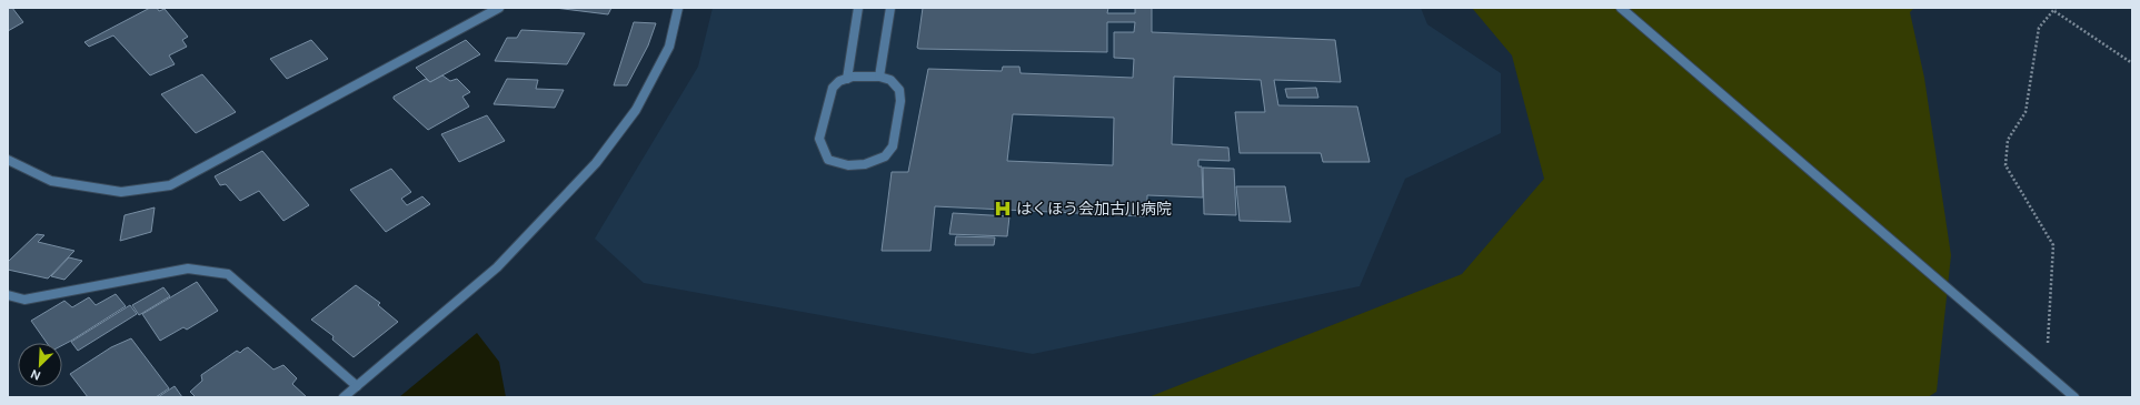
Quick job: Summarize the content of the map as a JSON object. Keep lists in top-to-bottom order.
{
  "places": {
    "hospital": ["はくほう会加古川病院"]
  },
  "north": "bottom left"
}
